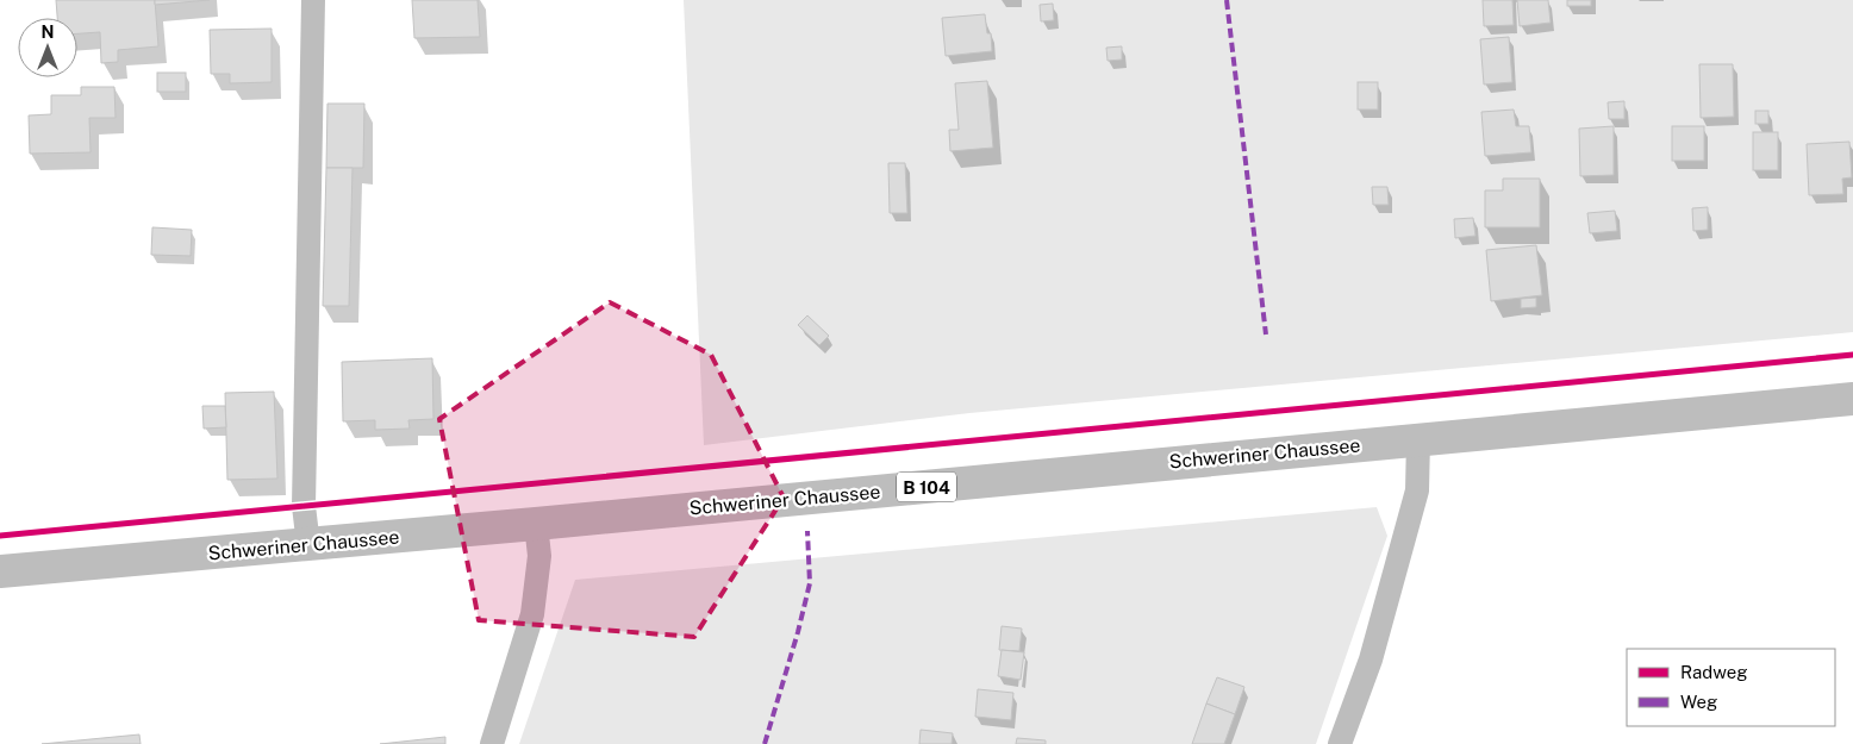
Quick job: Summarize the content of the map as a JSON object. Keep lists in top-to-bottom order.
{
  "streets": {
    "main road": ["Schweriner Chaussee", "B 104"]
  },
  "legend": ["Radweg", "Weg"],
  "north": "top"
}
